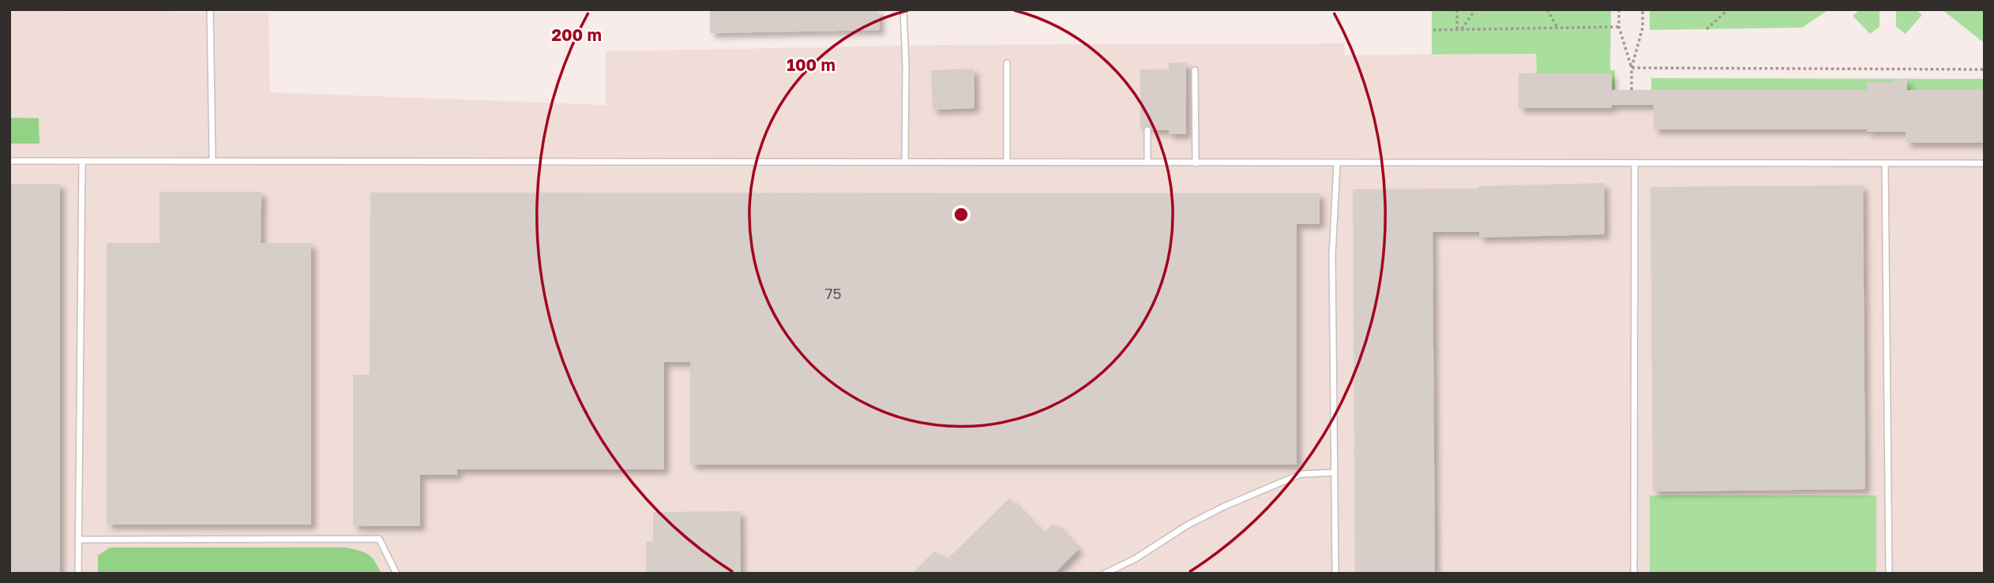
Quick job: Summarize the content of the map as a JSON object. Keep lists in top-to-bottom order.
{
  "house_numbers": ["75"],
  "rings": ["200 m", "100 m"]
}
